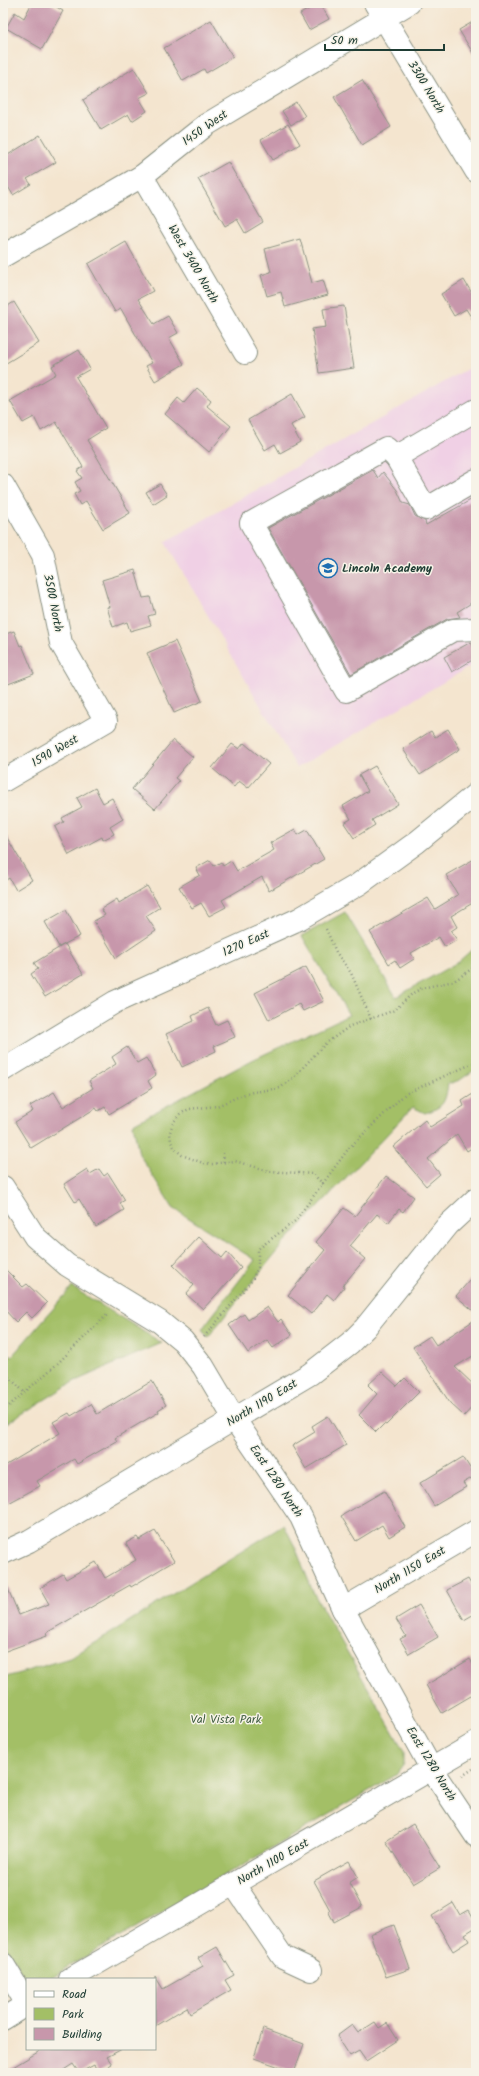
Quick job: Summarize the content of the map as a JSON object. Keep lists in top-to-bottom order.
{
  "streets": {
    "street": [
      "3300 North",
      "1450 West",
      "West 3400 North",
      "3500 North",
      "1590 West",
      "1270 East",
      "North 1190 East",
      "East 1280 North",
      "North 1150 East",
      "North 1100 East"
    ]
  },
  "crossings": [
    ["3300 North", "1450 West"],
    ["1450 West", "West 3400 North"],
    ["3500 North", "1590 West"],
    ["North 1190 East", "East 1280 North"],
    ["East 1280 North", "North 1150 East"],
    ["East 1280 North", "North 1100 East"]
  ],
  "parks": ["Val Vista Park"],
  "places": {
    "school or university": ["Lincoln Academy"]
  },
  "legend": ["Road", "Park", "Building"],
  "scale_bar": "50 m"
}
